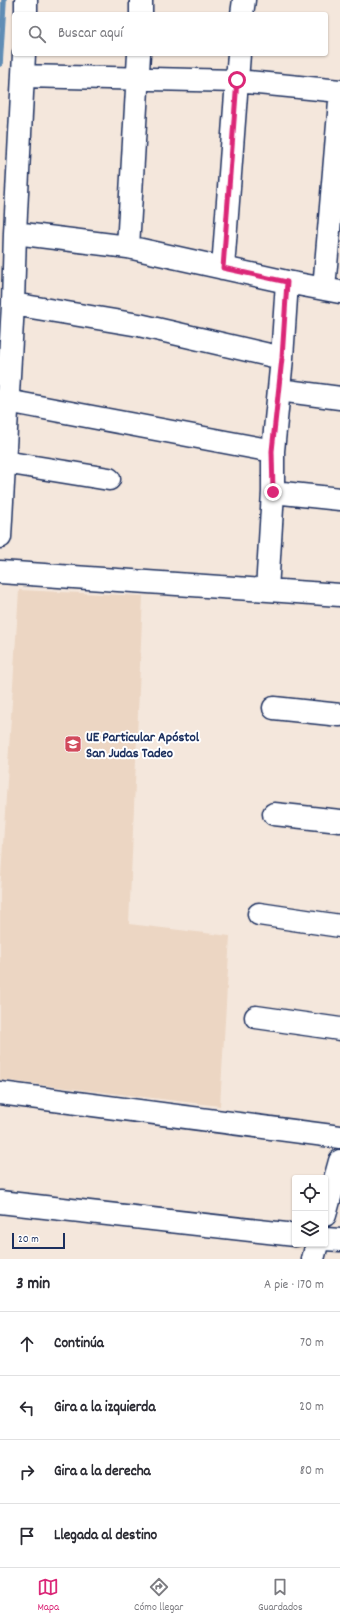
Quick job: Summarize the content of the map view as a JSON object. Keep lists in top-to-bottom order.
{
  "places": {
    "school or university": ["UE Particular Apóstol San Judas Tadeo"]
  },
  "scale_bar": "20 m",
  "page": {
    "search": "Buscar aquí",
    "scale": "20 m",
    "heading": ["3 min", "A pie · 170 m"],
    "list": [
      ["Continúa", "70 m"],
      ["Gira a la izquierda", "20 m"],
      ["Gira a la derecha", "80 m"],
      "Llegada al destino"
    ],
    "nav": ["Mapa", "Cómo llegar", "Guardados"]
  }
}
